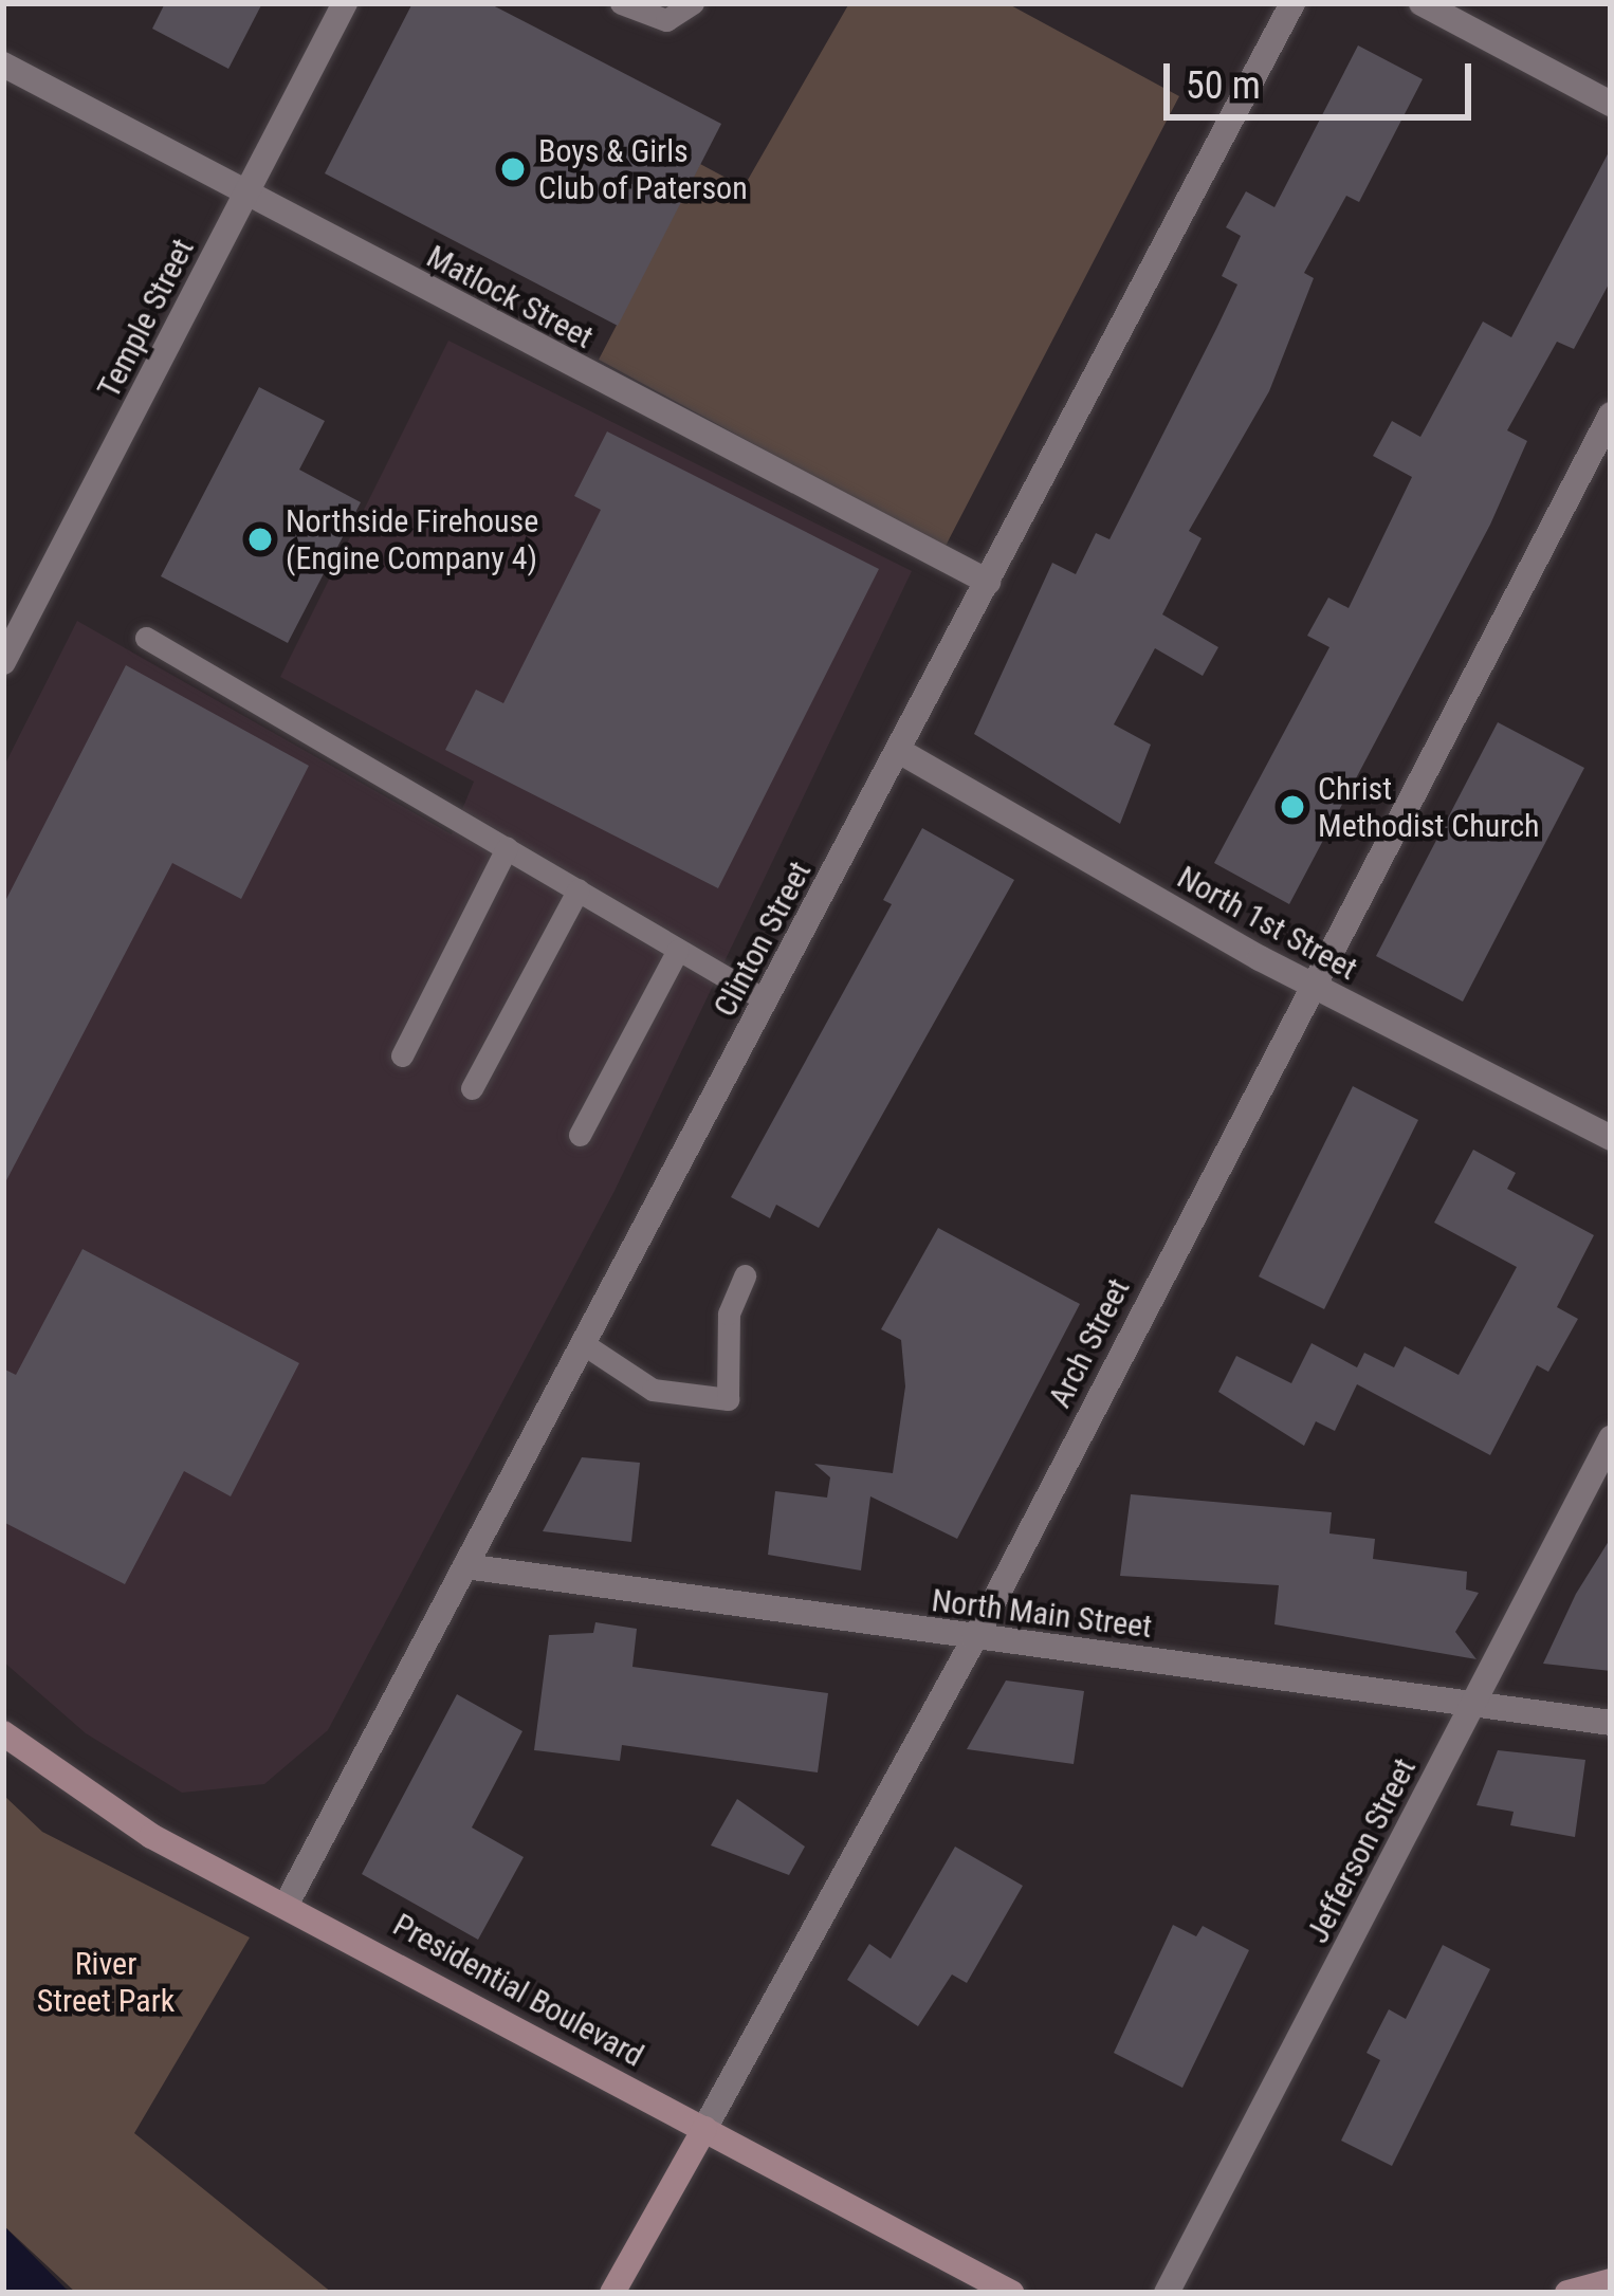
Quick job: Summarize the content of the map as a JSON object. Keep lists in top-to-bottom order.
{
  "streets": {
    "street": [
      "Matlock Street",
      "Temple Street",
      "North 1st Street",
      "Clinton Street",
      "Arch Street",
      "North Main Street",
      "Jefferson Street",
      "Presidential Boulevard"
    ]
  },
  "crossings": [
    ["Matlock Street", "Temple Street"],
    ["Matlock Street", "Clinton Street"],
    ["North 1st Street", "Clinton Street"],
    ["North 1st Street", "Arch Street"],
    ["Clinton Street", "North Main Street"],
    ["Clinton Street", "Presidential Boulevard"],
    ["Arch Street", "North Main Street"],
    ["Arch Street", "Presidential Boulevard"],
    ["North Main Street", "Jefferson Street"]
  ],
  "parks": ["River Street Park"],
  "places": ["Boys & Girls Club of Paterson", "Northside Firehouse (Engine Company 4)", "Christ Methodist Church"],
  "scale_bar": "50 m"
}
